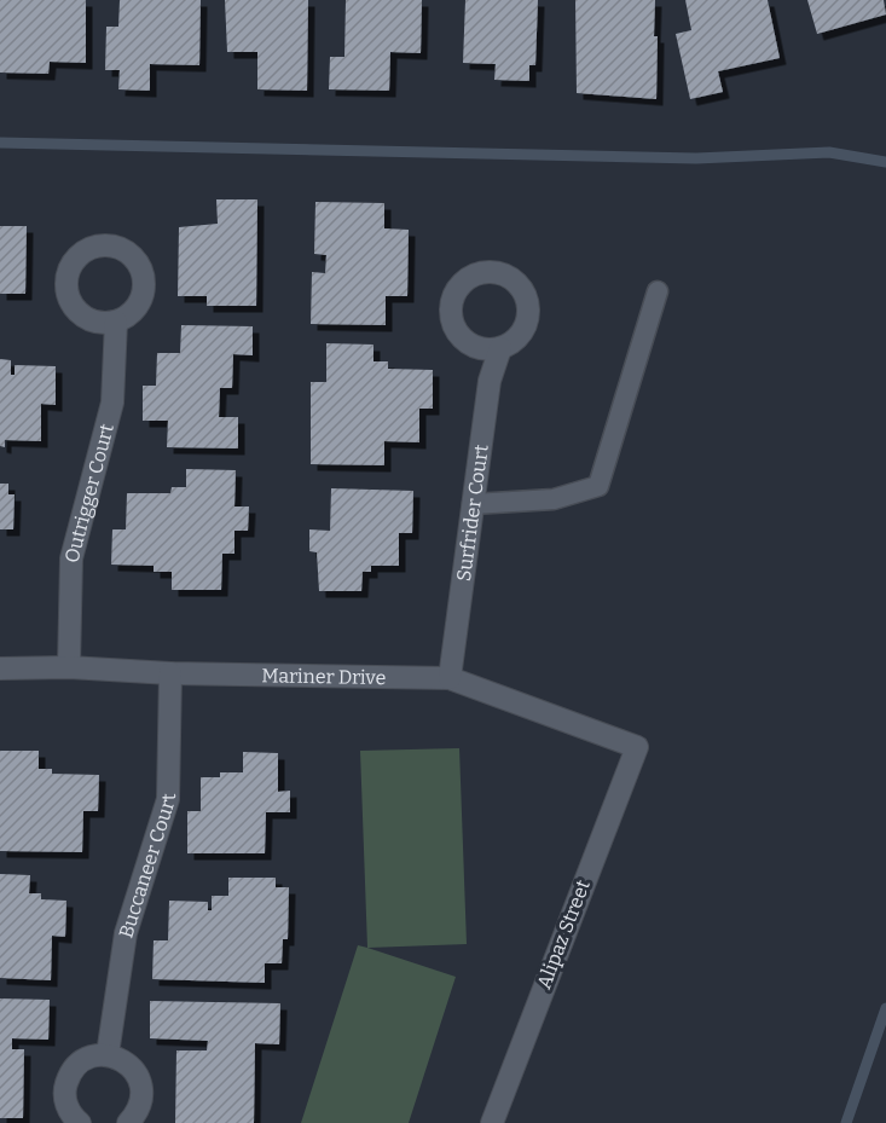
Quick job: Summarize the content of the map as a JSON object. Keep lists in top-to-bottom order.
{
  "streets": {
    "street": [
      "Outrigger Court",
      "Surfrider Court",
      "Mariner Drive",
      "Buccaneer Court",
      "Alipaz Street"
    ]
  },
  "crossings": [
    ["Outrigger Court", "Mariner Drive"],
    ["Surfrider Court", "Mariner Drive"],
    ["Mariner Drive", "Buccaneer Court"],
    ["Mariner Drive", "Alipaz Street"]
  ]
}
